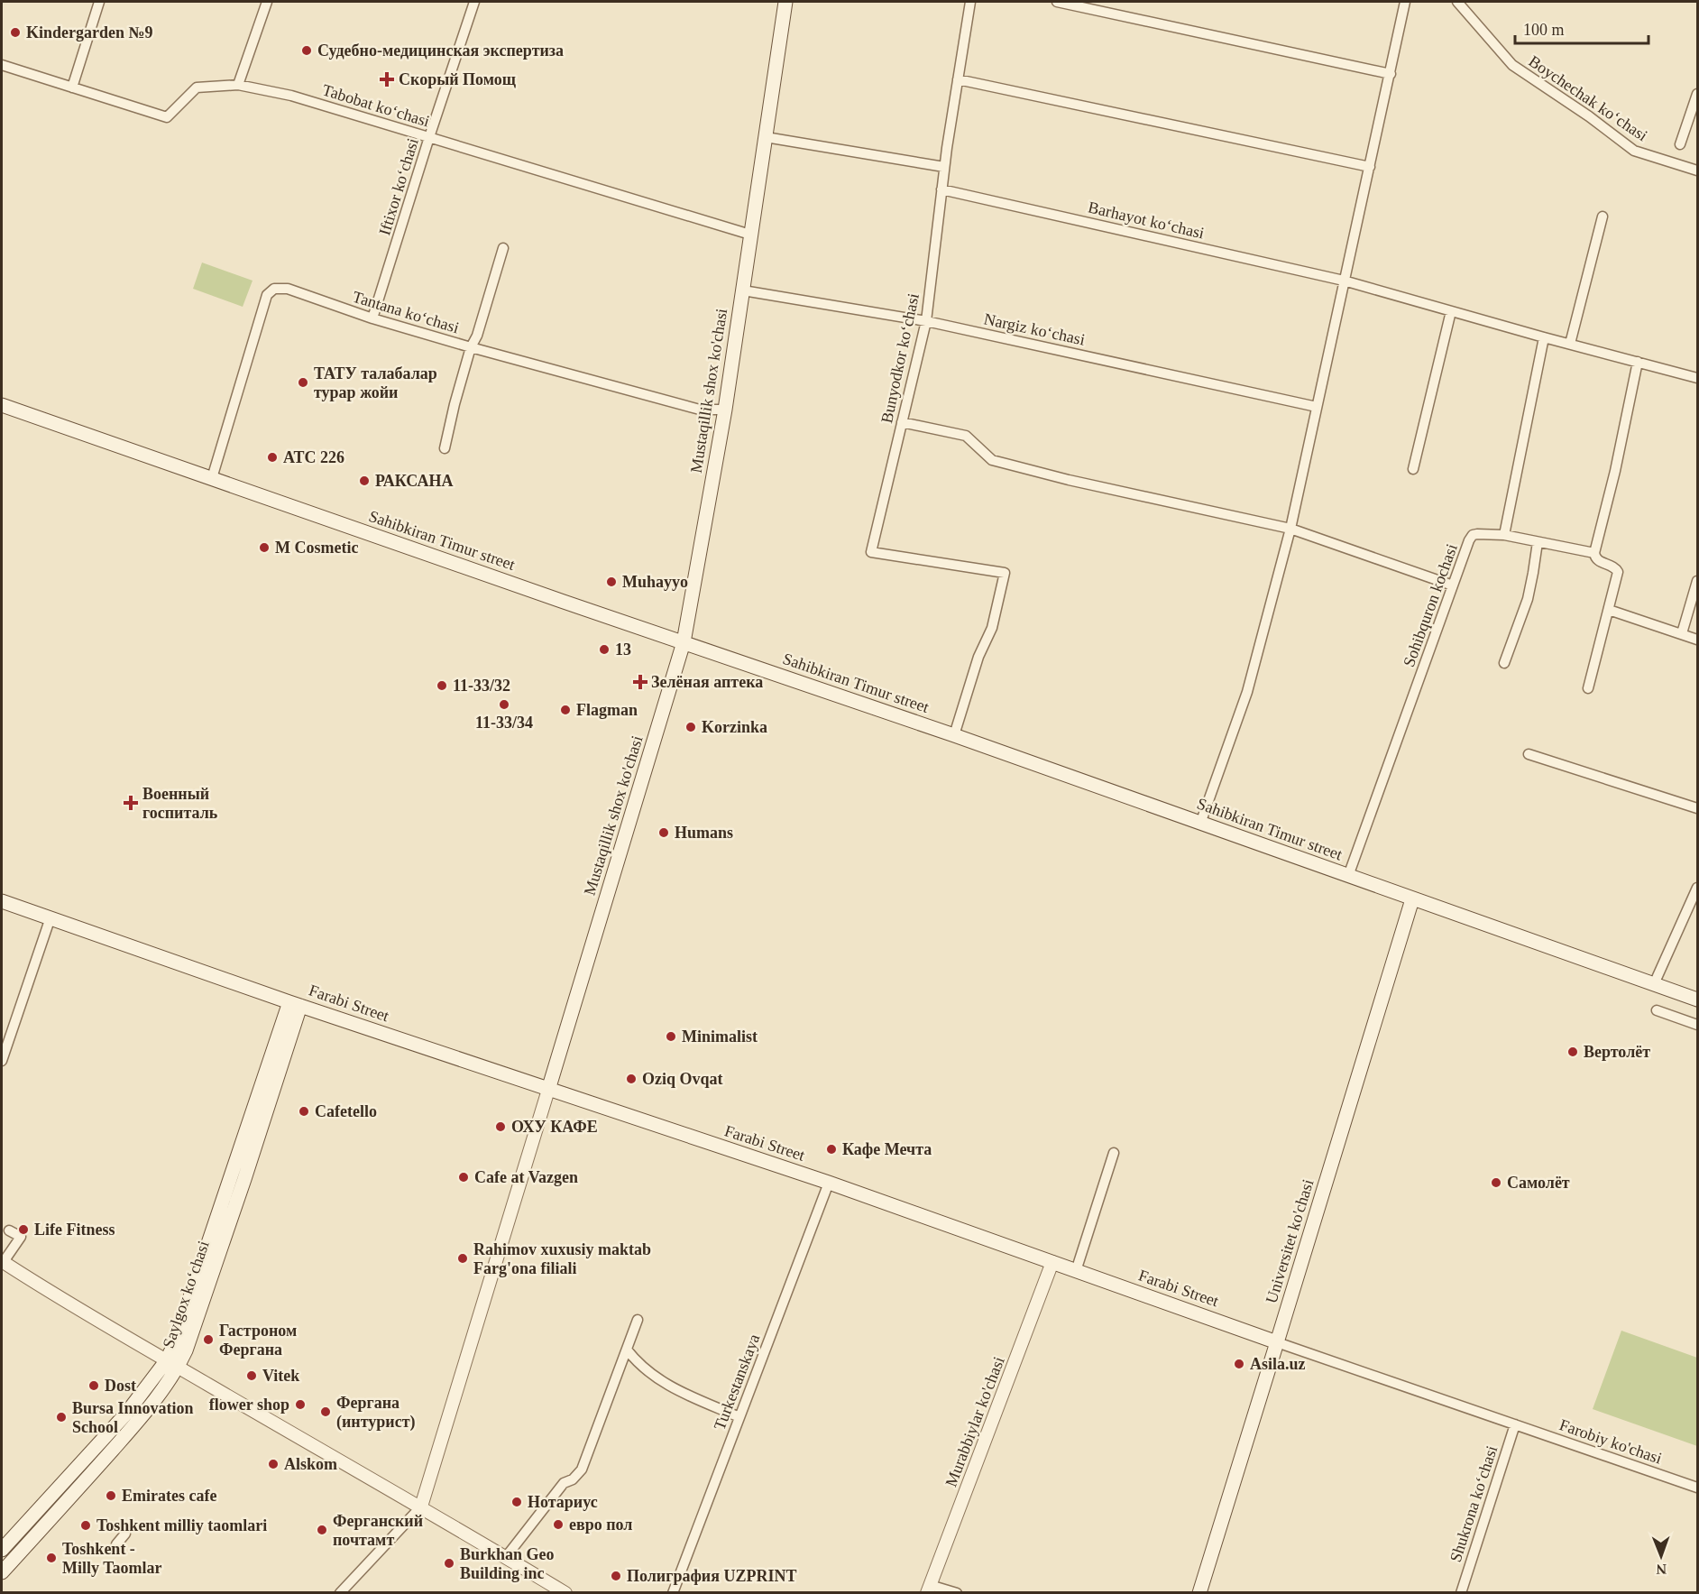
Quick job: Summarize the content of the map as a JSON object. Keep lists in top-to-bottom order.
{
  "streets": {
    "main road": [
      "Mustaqillik shox ko'chasi",
      "Sahibkiran Timur street",
      "Farabi Street",
      "Universitet ko'chasi",
      "Saylgox koʻchasi"
    ],
    "street": [
      "Boychechak koʻchasi",
      "Tabobat koʻchasi",
      "Iftixor koʻchasi",
      "Barhayot koʻchasi",
      "Tantana koʻchasi",
      "Nargiz koʻchasi",
      "Bunyodkor koʻchasi",
      "Sohibquron kochasi",
      "Turkestanskaya",
      "Murabbiylar ko'chasi",
      "Farobiy ko'chasi",
      "Shukrona koʻchasi"
    ]
  },
  "crossings": [
    ["Tabobat koʻchasi", "Iftixor koʻchasi"],
    ["Tabobat koʻchasi", "Mustaqillik shox ko'chasi"],
    ["Iftixor koʻchasi", "Tantana koʻchasi"],
    ["Barhayot koʻchasi", "Bunyodkor koʻchasi"],
    ["Tantana koʻchasi", "Mustaqillik shox ko'chasi"],
    ["Tantana koʻchasi", "Sahibkiran Timur street"],
    ["Nargiz koʻchasi", "Bunyodkor koʻchasi"],
    ["Nargiz koʻchasi", "Mustaqillik shox ko'chasi"],
    ["Bunyodkor koʻchasi", "Sahibkiran Timur street"],
    ["Mustaqillik shox ko'chasi", "Sahibkiran Timur street"],
    ["Mustaqillik shox ko'chasi", "Farabi Street"],
    ["Sahibkiran Timur street", "Sohibquron kochasi"],
    ["Sahibkiran Timur street", "Universitet ko'chasi"],
    ["Farabi Street", "Universitet ko'chasi"],
    ["Farabi Street", "Saylgox koʻchasi"],
    ["Farabi Street", "Turkestanskaya"],
    ["Farabi Street", "Murabbiylar ko'chasi"],
    ["Farabi Street", "Farobiy ko'chasi"],
    ["Farabi Street", "Shukrona koʻchasi"],
    ["Farobiy ko'chasi", "Shukrona koʻchasi"]
  ],
  "places": {
    "other": [
      "Kindergarden №9",
      "Судебно-медицинская экспертиза",
      "ТАТУ талабалар турар жойи",
      "АТС 226",
      "РАКСАНА",
      "M Cosmetic",
      "Muhayyo",
      "13",
      "11-33/32",
      "11-33/34",
      "Flagman",
      "Korzinka",
      "Humans",
      "Minimalist",
      "Вертолёт",
      "Oziq Ovqat",
      "Cafetello",
      "ОХУ КАФЕ",
      "Кафе Мечта",
      "Cafe at Vazgen",
      "Самолёт",
      "Life Fitness",
      "Rahimov xuxusiy maktab Farg'ona filiali",
      "Гастроном Фергана",
      "Asila.uz",
      "Vitek",
      "Dost",
      "flower shop",
      "Фергана (интурист)",
      "Bursa Innovation School",
      "Alskom",
      "Emirates cafe",
      "Нотариус",
      "евро пол",
      "Toshkent milliy taomlari",
      "Ферганский почтамт",
      "Toshkent - Milly Taomlar",
      "Burkhan Geo Building inc",
      "Полиграфия UZPRINT"
    ],
    "health": ["Скорый Помощ", "Зелёная аптека", "Военный госпиталь"]
  },
  "scale_bar": "100 m",
  "north": "bottom"
}
